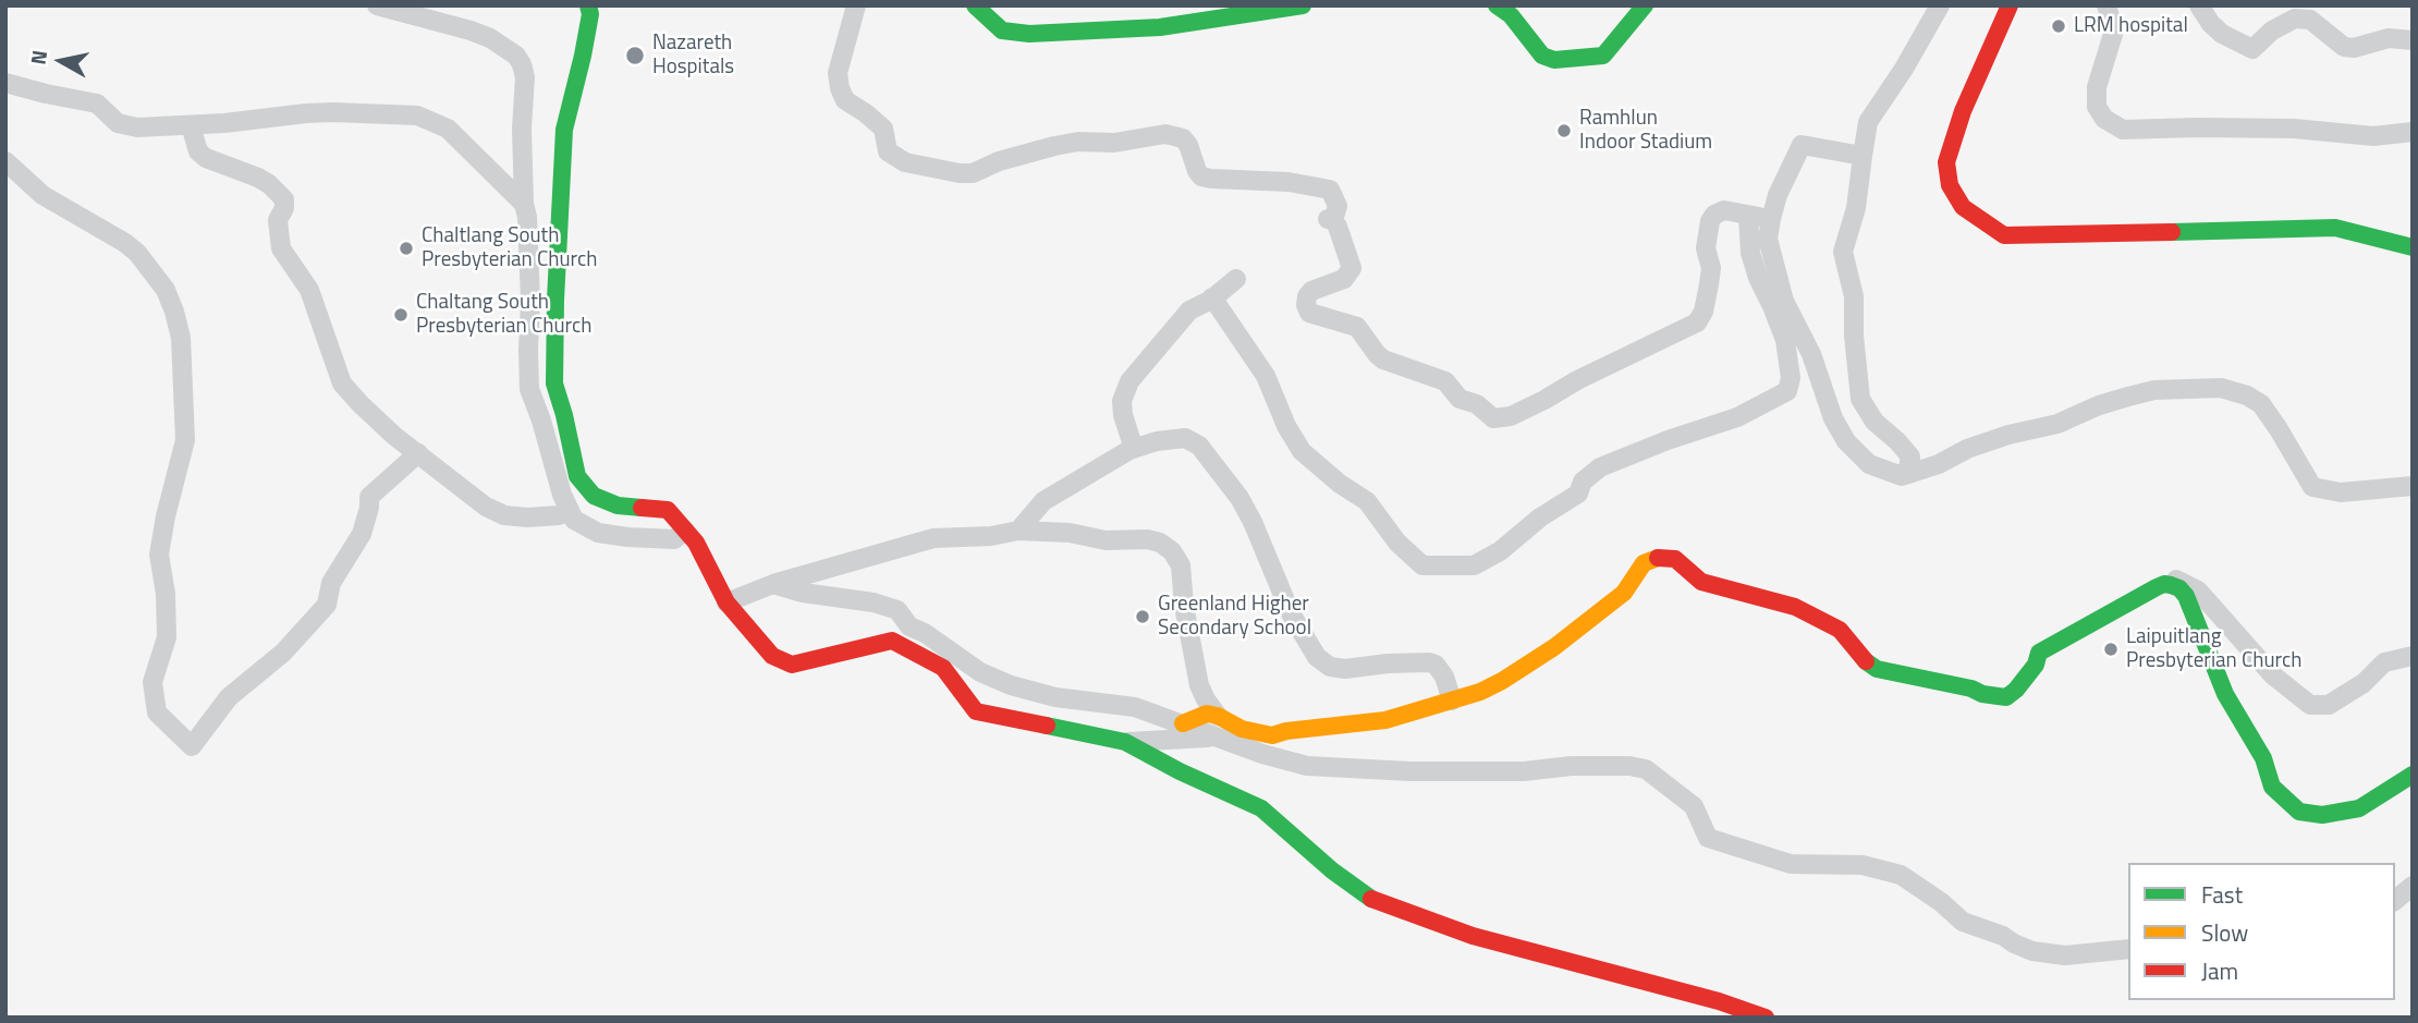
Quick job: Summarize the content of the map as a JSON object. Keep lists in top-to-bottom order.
{
  "places": [
    "LRM hospital",
    "Nazareth Hospitals",
    "Ramhlun Indoor Stadium",
    "Chaltlang South Presbyterian Church",
    "Chaltang South Presbyterian Church",
    "Greenland Higher Secondary School",
    "Laipuitlang Presbyterian Church"
  ],
  "legend": ["Fast", "Slow", "Jam"],
  "north": "left"
}
